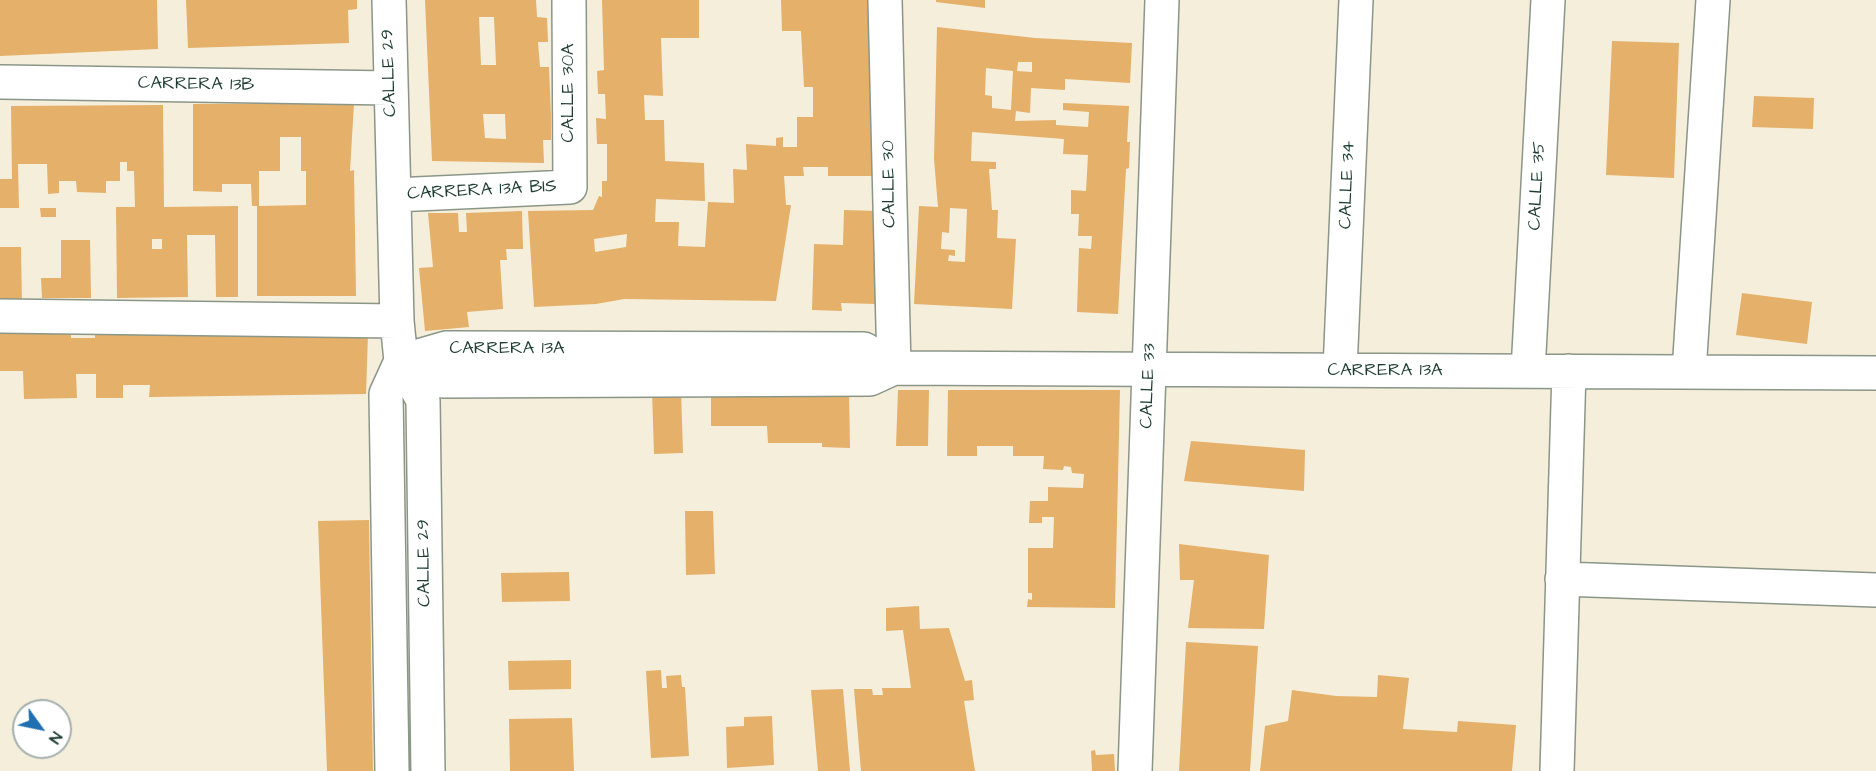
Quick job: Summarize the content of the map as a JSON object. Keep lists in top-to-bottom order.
{
  "streets": {
    "street": [
      "CALLE 29",
      "CARRERA 13B",
      "CALLE 30A",
      "CALLE 30",
      "CALLE 34",
      "CALLE 35",
      "CARRERA 13A BIS",
      "CARRERA 13A",
      "CALLE 33"
    ]
  },
  "crossings": [
    ["CALLE 29", "CARRERA 13B"],
    ["CALLE 29", "CARRERA 13A BIS"],
    ["CALLE 29", "CARRERA 13A"],
    ["CALLE 30A", "CARRERA 13A BIS"],
    ["CALLE 30", "CARRERA 13A"],
    ["CALLE 34", "CARRERA 13A"],
    ["CALLE 35", "CARRERA 13A"],
    ["CARRERA 13A", "CALLE 33"]
  ],
  "north": "bottom right"
}
